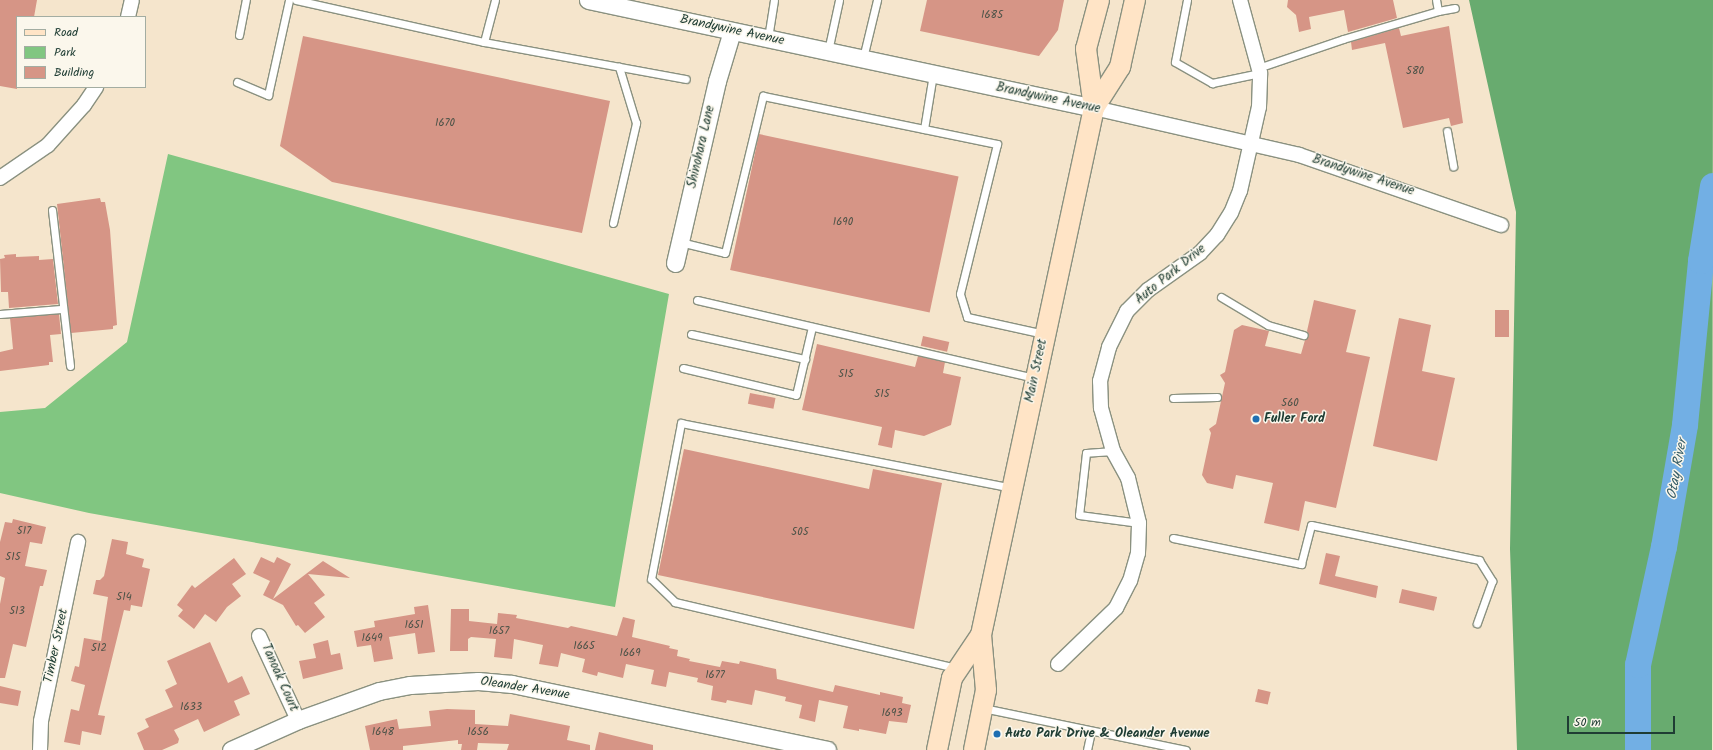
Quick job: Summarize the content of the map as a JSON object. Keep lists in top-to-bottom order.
{
  "streets": {
    "main road": ["Main Street"],
    "street": [
      "Brandywine Avenue",
      "Shinohara Lane",
      "Auto Park Drive",
      "Timber Street",
      "Tanoak Court",
      "Oleander Avenue"
    ]
  },
  "crossings": [
    ["Brandywine Avenue", "Shinohara Lane"],
    ["Brandywine Avenue", "Auto Park Drive"],
    ["Brandywine Avenue", "Main Street"],
    ["Tanoak Court", "Oleander Avenue"]
  ],
  "water": ["Otay River"],
  "places": ["Fuller Ford", "Auto Park Drive & Oleander Avenue"],
  "house_numbers": [
    "1685",
    "580",
    "1670",
    "1690",
    "515",
    "515",
    "560",
    "517",
    "505",
    "515",
    "514",
    "513",
    "1651",
    "1657",
    "1649",
    "1665",
    "512",
    "1669",
    "1677",
    "1633",
    "1693",
    "1648",
    "1656"
  ],
  "legend": ["Road", "Park", "Building"],
  "scale_bar": "50 m"
}
